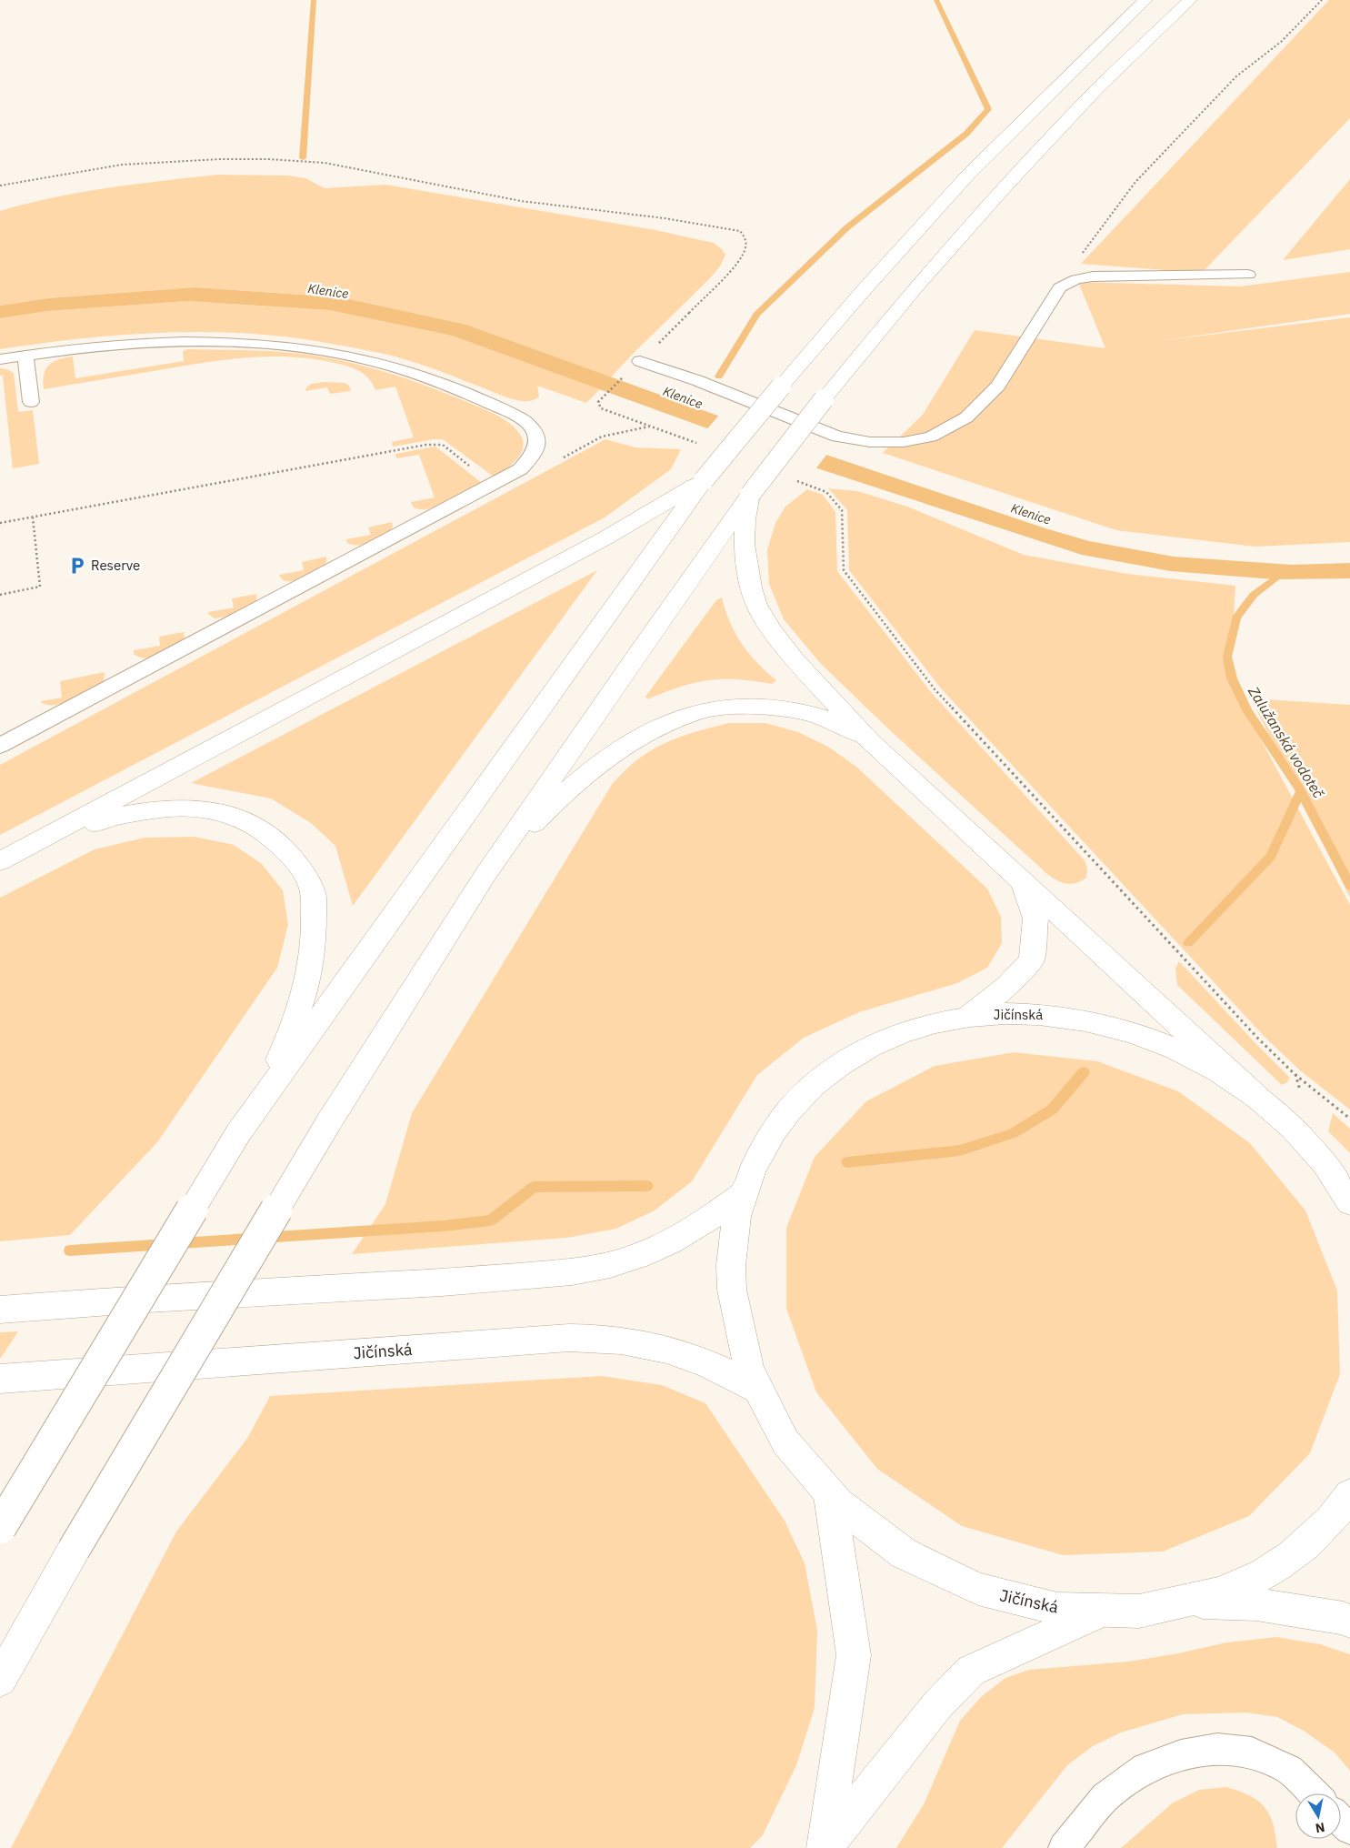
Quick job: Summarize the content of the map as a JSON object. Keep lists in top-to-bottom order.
{
  "streets": {
    "main road": ["Jičínská"]
  },
  "water": ["Klenice", "Zalužanská vodoteč"],
  "places": {
    "parking": ["Reserve"]
  },
  "north": "bottom"
}
